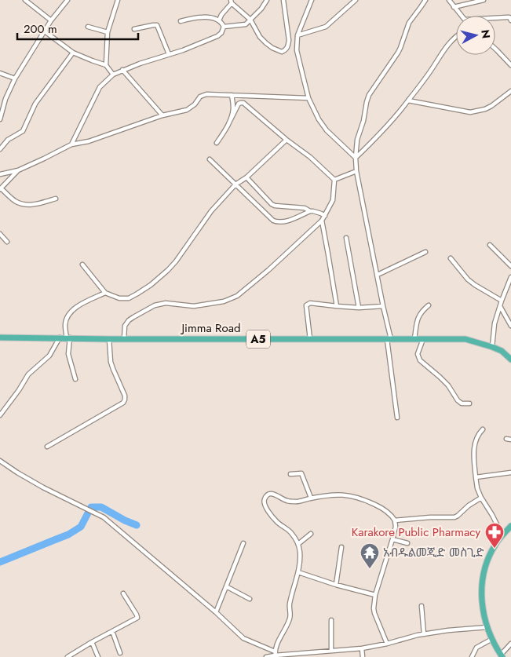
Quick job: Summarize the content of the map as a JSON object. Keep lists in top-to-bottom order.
{
  "streets": {
    "highway": ["Jimma Road", "A5"]
  },
  "places": {
    "pharmacy": ["Karakore Public Pharmacy"],
    "temple": ["አብዱልመጂድ መስጊድ"]
  },
  "scale_bar": "200 m",
  "north": "right"
}
